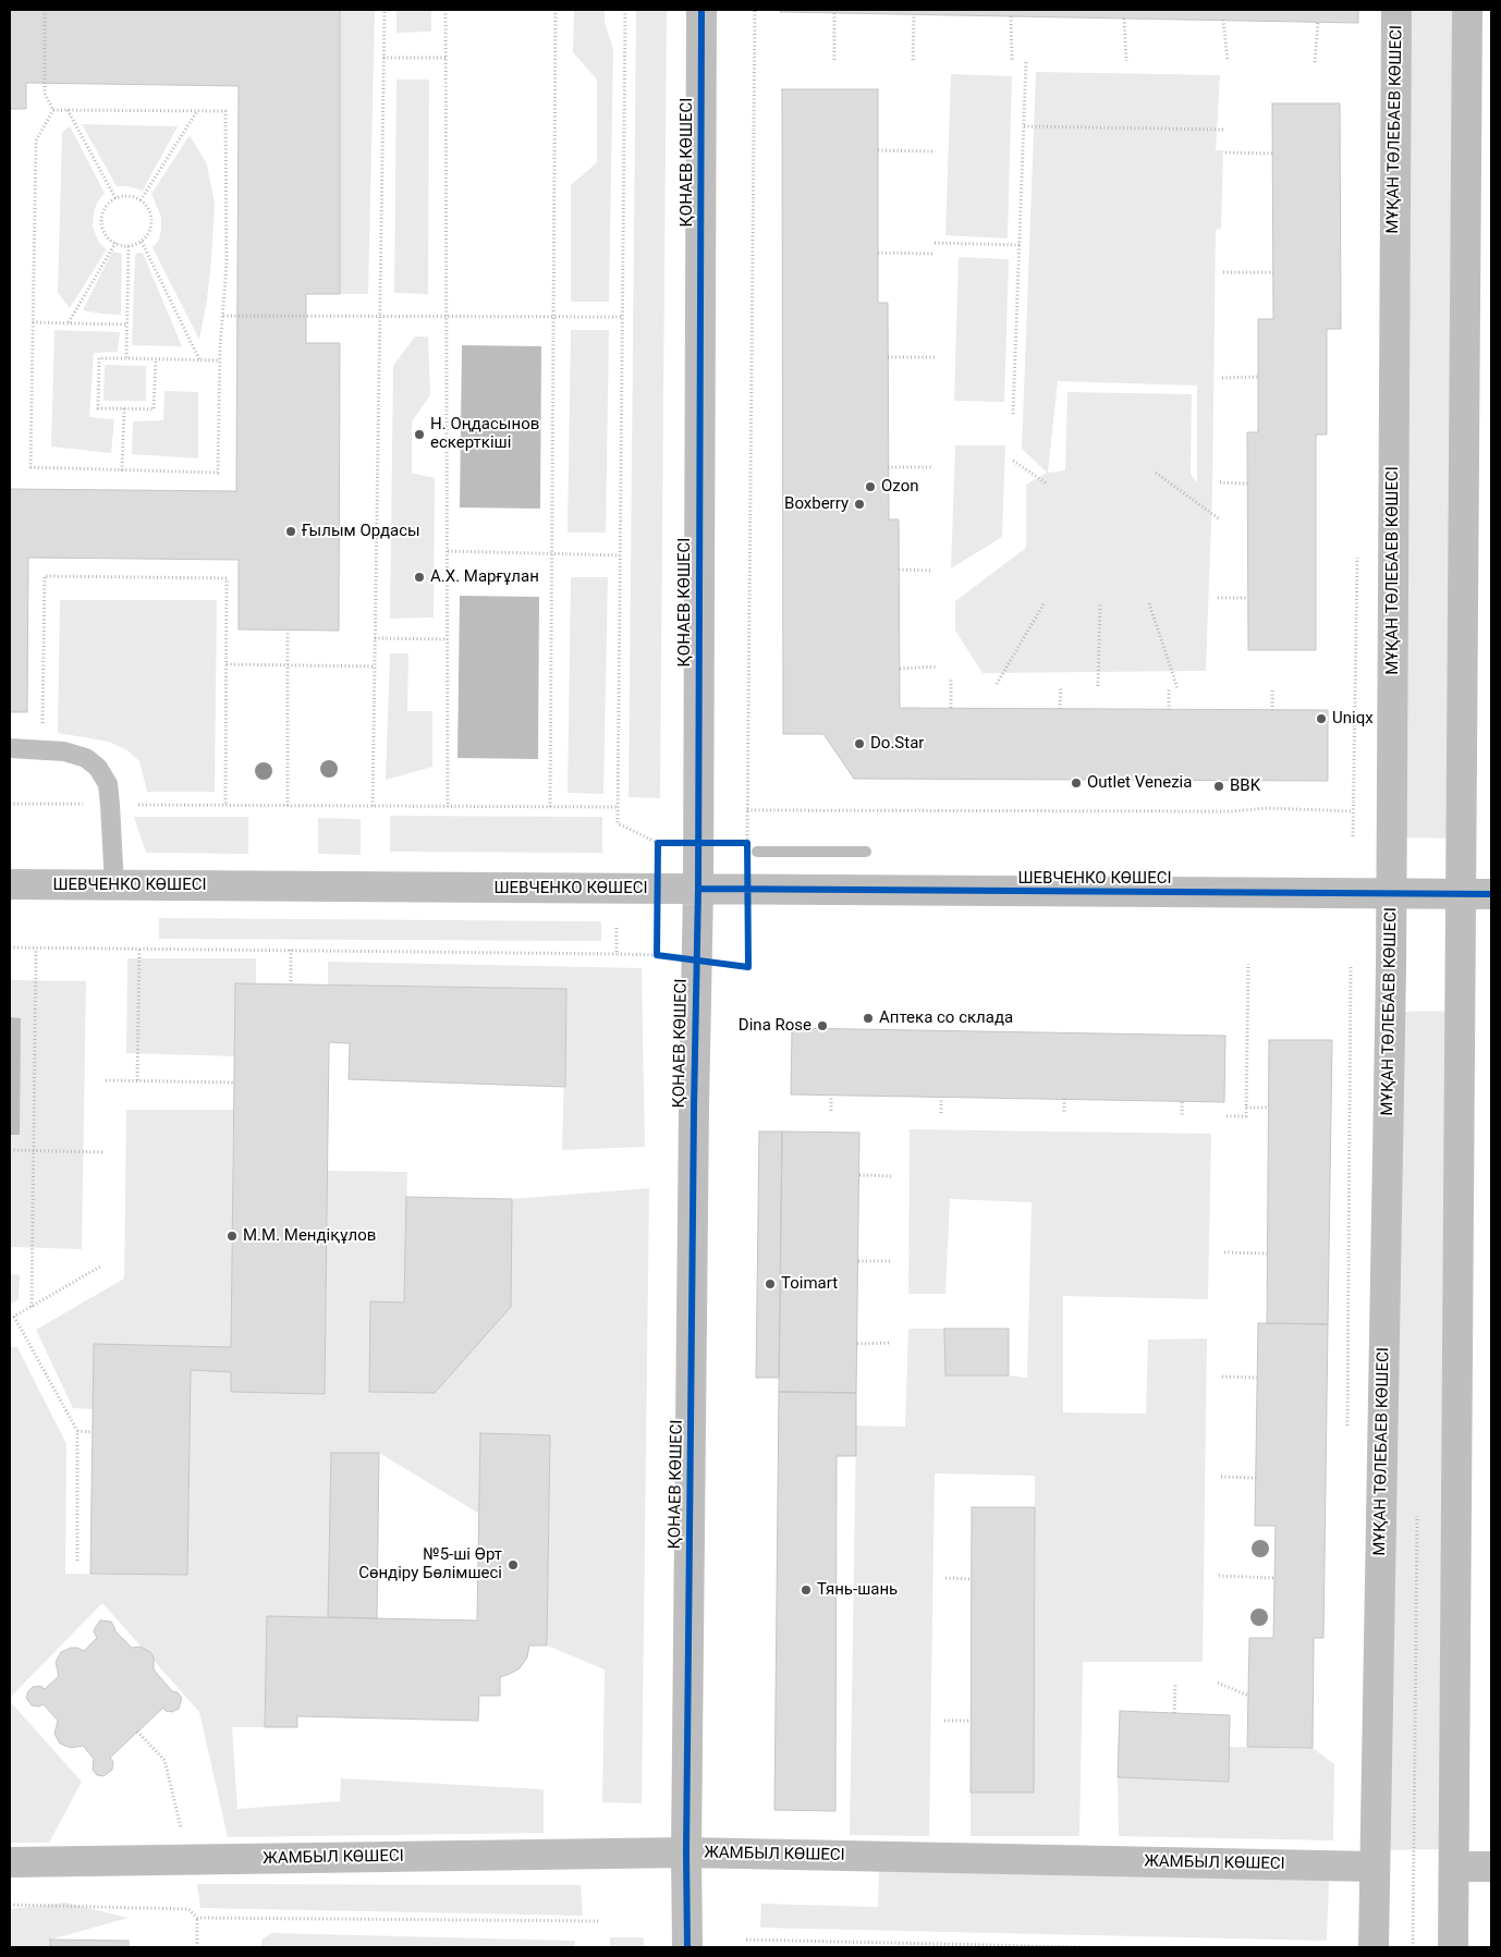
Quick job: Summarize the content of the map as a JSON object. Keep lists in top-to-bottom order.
{
  "streets": {
    "street": [
      "МҰҚАН ТӨЛЕБАЕВ КӨШЕСІ",
      "ҚОНАЕВ КӨШЕСІ",
      "ШЕВЧЕНКО КӨШЕСІ",
      "ЖАМБЫЛ КӨШЕСІ"
    ]
  },
  "crossings": [
    ["МҰҚАН ТӨЛЕБАЕВ КӨШЕСІ", "ШЕВЧЕНКО КӨШЕСІ"],
    ["МҰҚАН ТӨЛЕБАЕВ КӨШЕСІ", "ЖАМБЫЛ КӨШЕСІ"],
    ["ҚОНАЕВ КӨШЕСІ", "ШЕВЧЕНКО КӨШЕСІ"],
    ["ҚОНАЕВ КӨШЕСІ", "ЖАМБЫЛ КӨШЕСІ"]
  ],
  "places": [
    "Н. Оңдасынов ескерткіші",
    "Ozon",
    "Boxberry",
    "Ғылым Ордасы",
    "А.Х. Марғұлан",
    "Uniqx",
    "Do.Star",
    "Outlet Venezia",
    "BBK",
    "Аптека со склада",
    "Dina Rose",
    "М.М. Мендіқұлов",
    "Toimart",
    "№5-ші Өрт Сөндіру Бөлімшесі",
    "Тянь-шань"
  ]
}
